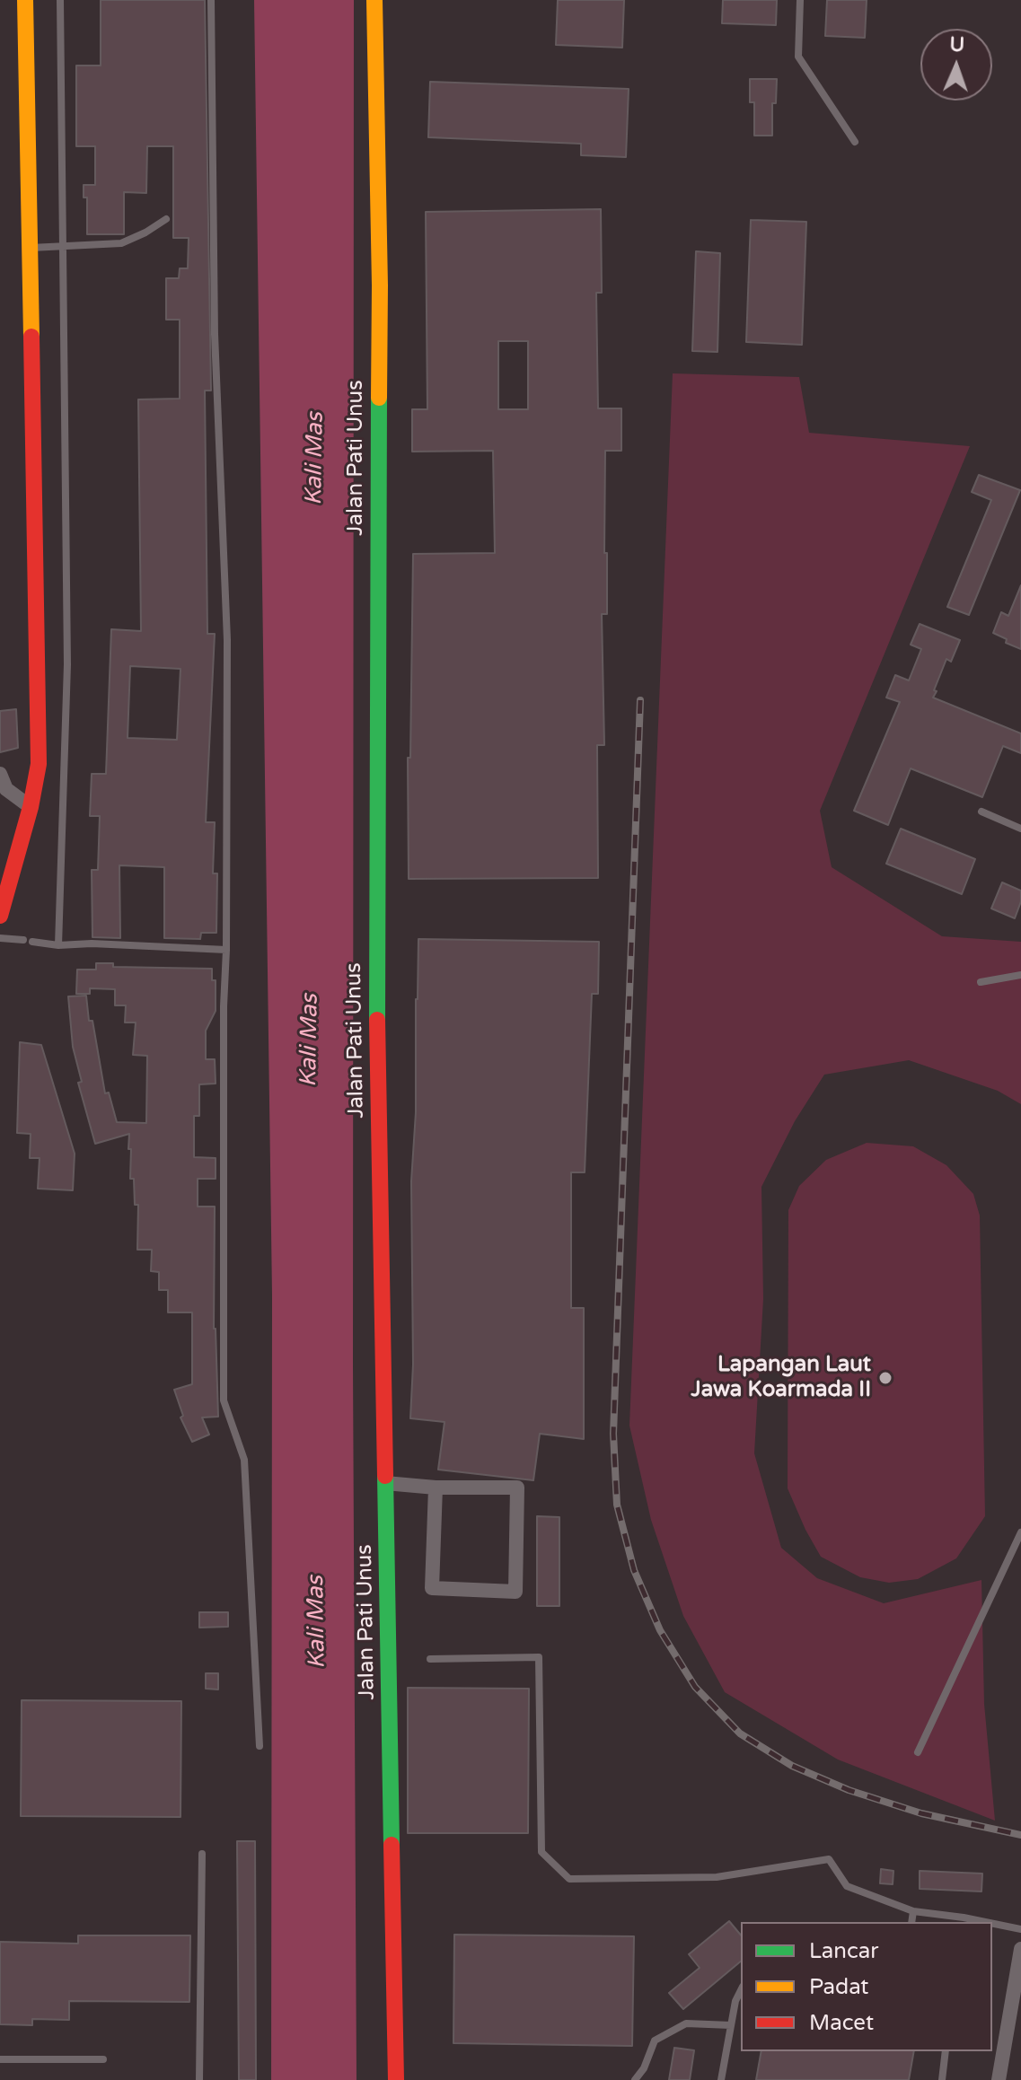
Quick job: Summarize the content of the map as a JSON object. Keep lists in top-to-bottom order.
{
  "streets": {
    "street": ["Jalan Pati Unus"]
  },
  "water": ["Kali Mas"],
  "places": ["Lapangan Laut Jawa Koarmada II"],
  "legend": ["Lancar", "Padat", "Macet"],
  "north": "top"
}
